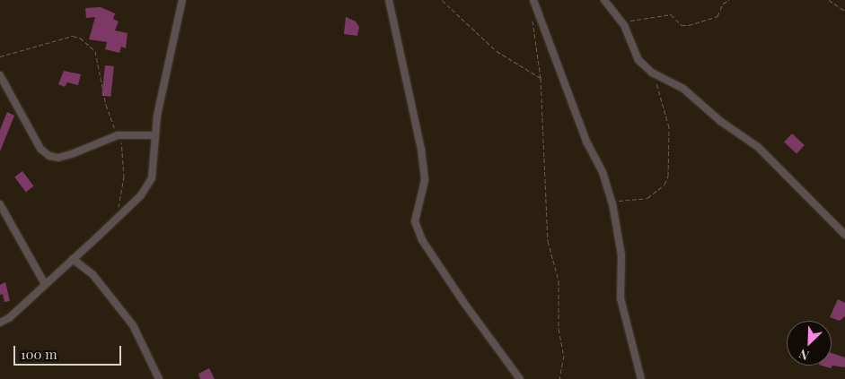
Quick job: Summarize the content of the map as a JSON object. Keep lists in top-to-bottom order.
{
  "scale_bar": "100 m",
  "north": "bottom left"
}
